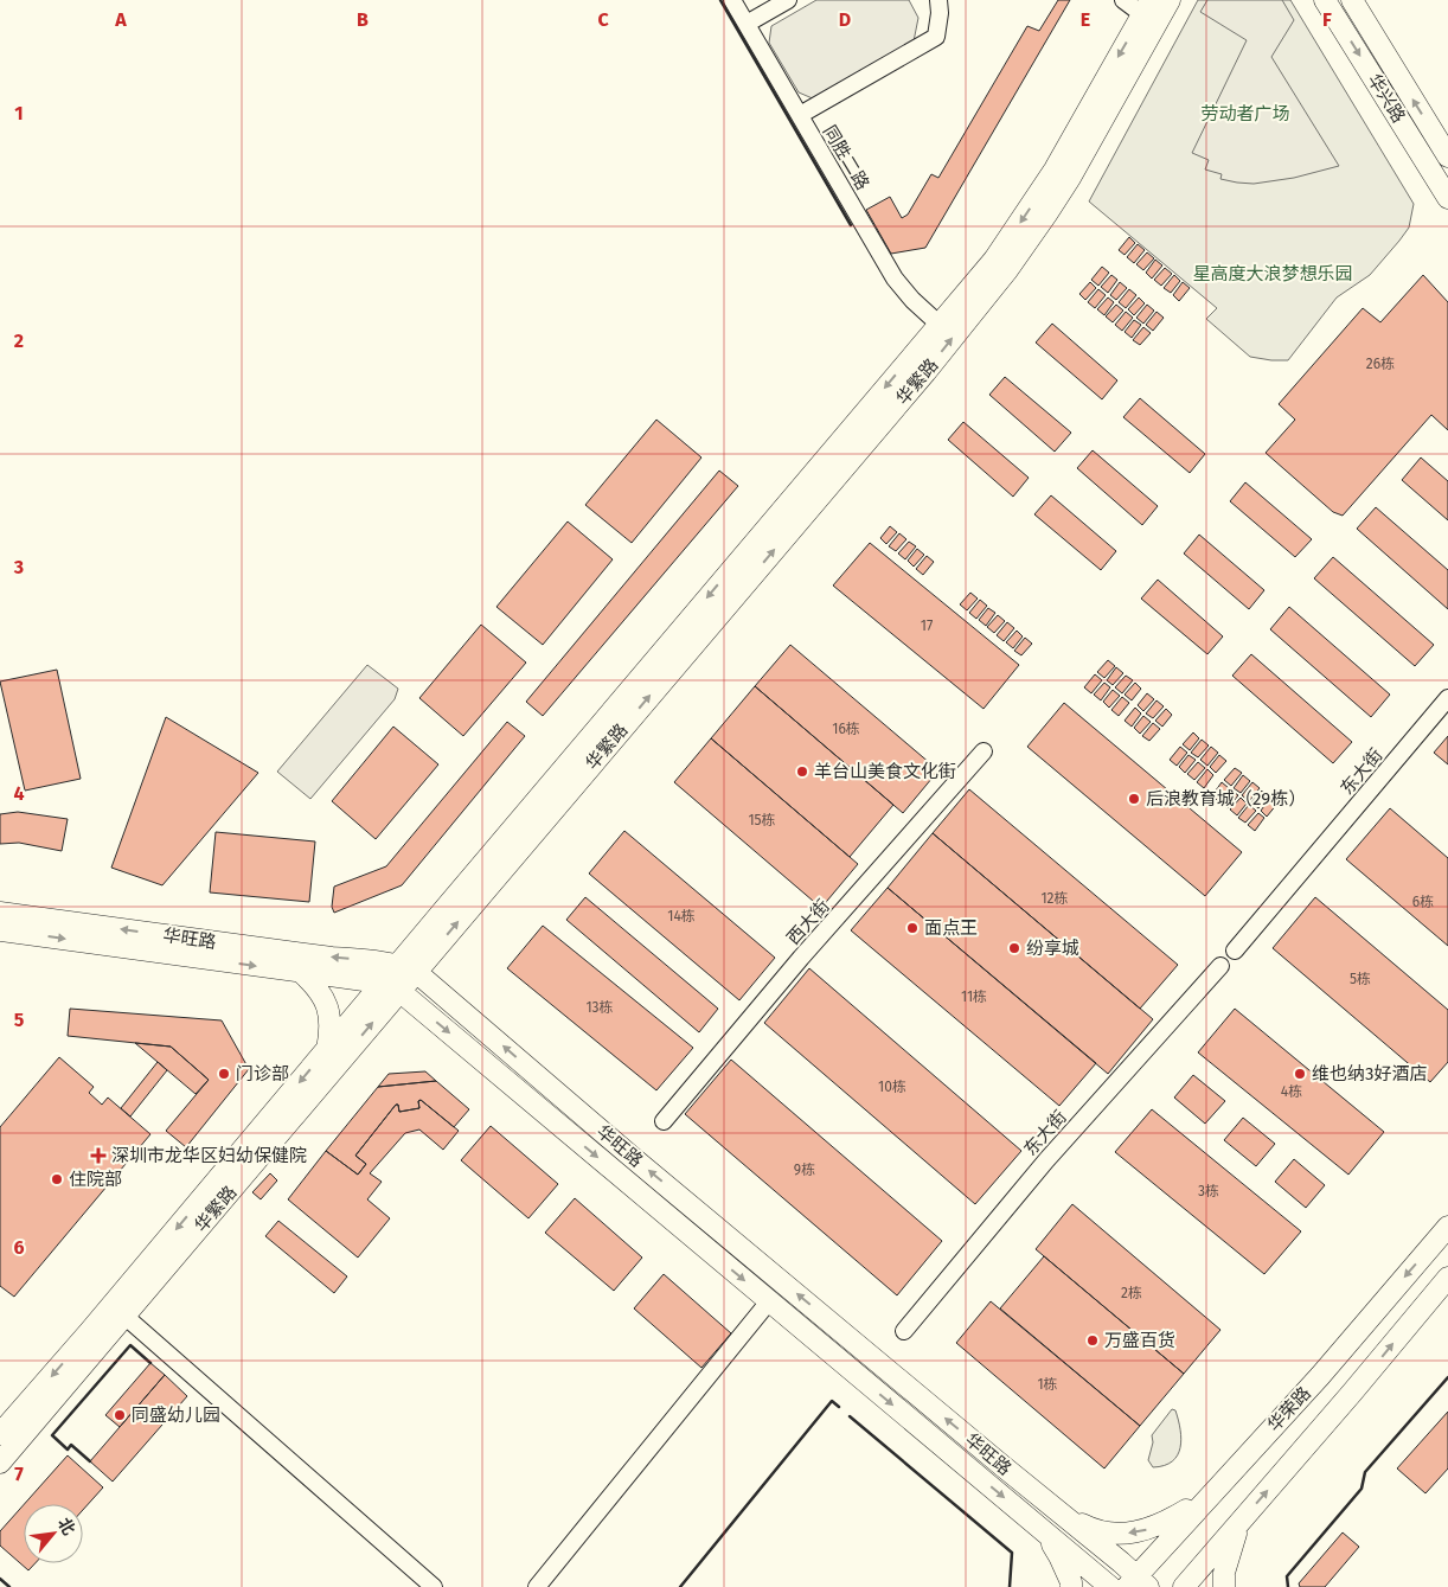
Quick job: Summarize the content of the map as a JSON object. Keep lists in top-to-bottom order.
{
  "streets": {
    "main road": [
      "华兴路",
      "华繁路",
      "华旺路",
      "华荣路"
    ],
    "street": ["同胜二路", "东大街", "西大街"]
  },
  "crossings": [
    ["同胜二路", "华繁路"],
    ["华繁路", "华旺路"],
    ["华旺路", "华荣路"]
  ],
  "parks": ["劳动者广场", "星高度大浪梦想乐园"],
  "places": {
    "other": [
      "羊台山美食文化街",
      "后浪教育城（29栋）",
      "面点王",
      "纷享城",
      "门诊部",
      "维也纳3好酒店",
      "住院部",
      "万盛百货",
      "同盛幼儿园"
    ],
    "health": ["深圳市龙华区妇幼保健院"]
  },
  "house_numbers": [
    "26栋",
    "17",
    "16栋",
    "15栋",
    "12栋",
    "6栋",
    "14栋",
    "5栋",
    "11栋",
    "13栋",
    "10栋",
    "4栋",
    "9栋",
    "3栋",
    "2栋",
    "1栋"
  ],
  "north": "top right",
  "grid": {
    "columns": [
      "A",
      "B",
      "C",
      "D",
      "E",
      "F"
    ],
    "rows": [
      "1",
      "2",
      "3",
      "4",
      "5",
      "6",
      "7"
    ]
  }
}
